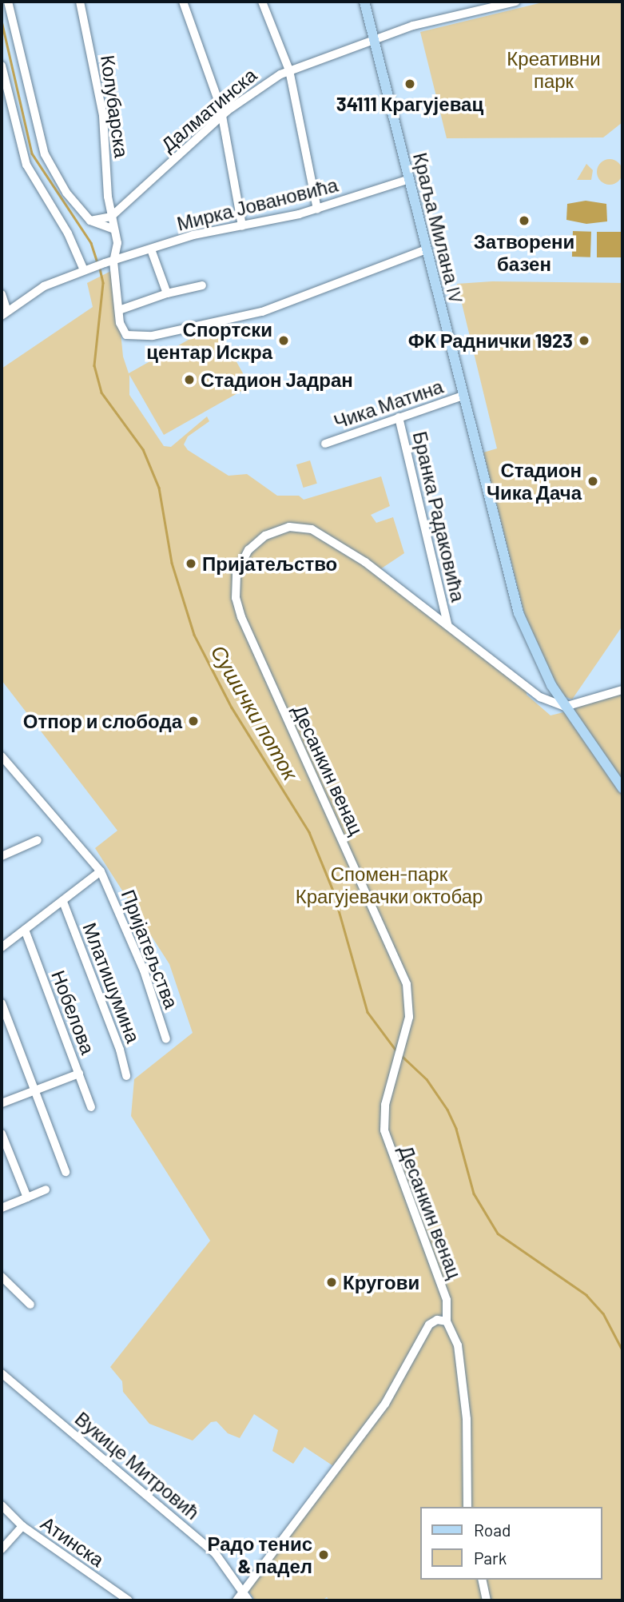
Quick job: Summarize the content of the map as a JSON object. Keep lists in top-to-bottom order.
{
  "streets": {
    "main road": ["Краља Милана IV"],
    "street": [
      "Колубарска",
      "Далматинска",
      "Мирка Јовановића",
      "Чика Матина",
      "Бранка Радаковића",
      "Десанкин венац",
      "Пријатељства",
      "Млатишумина",
      "Нобелова",
      "Вукице Митровић",
      "Атинска"
    ]
  },
  "crossings": [
    ["Колубарска", "Далматинска"],
    ["Колубарска", "Мирка Јовановића"],
    ["Колубарска", "Краља Милана IV"],
    ["Далматинска", "Краља Милана IV"],
    ["Мирка Јовановића", "Краља Милана IV"],
    ["Краља Милана IV", "Чика Матина"],
    ["Краља Милана IV", "Десанкин венац"],
    ["Чика Матина", "Бранка Радаковића"],
    ["Бранка Радаковића", "Десанкин венац"]
  ],
  "water": ["Сушички поток"],
  "parks": ["Креативни парк", "Спомен-парк Крагујевачки октобар"],
  "places": [
    "34111 Крагујевац",
    "Затворени базен",
    "Спортски центар Искра",
    "ФК Раднички 1923",
    "Стадион Јадран",
    "Стадион Чика Дача",
    "Пријатељство",
    "Отпор и слобода",
    "Кругови",
    "Радо тенис & падел"
  ],
  "legend": ["Road", "Park"]
}
